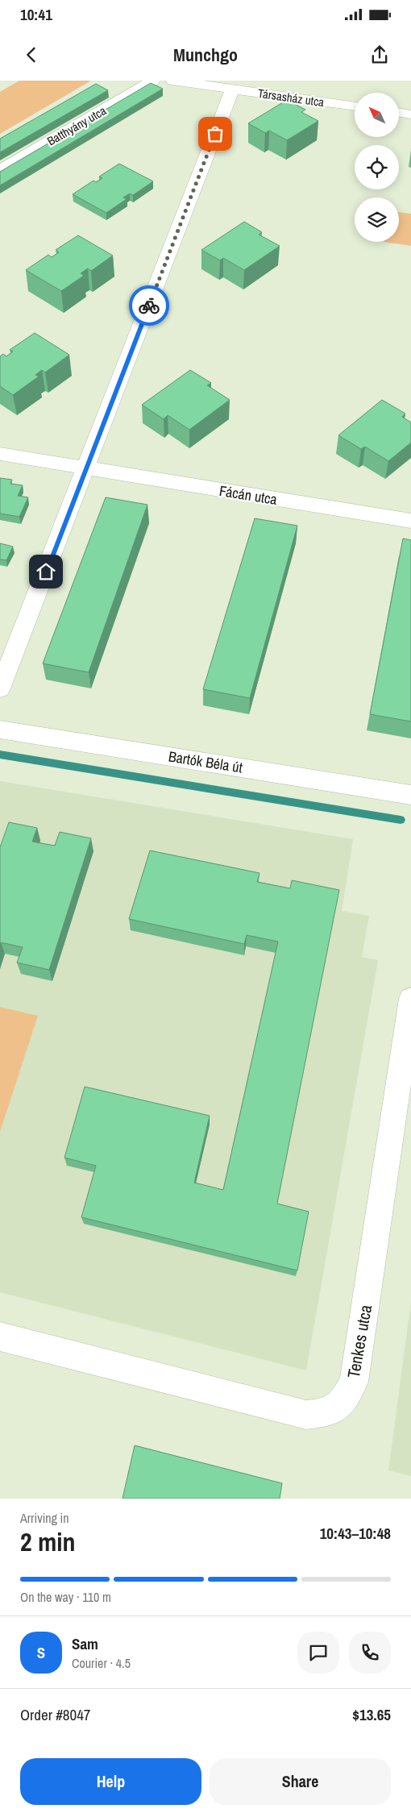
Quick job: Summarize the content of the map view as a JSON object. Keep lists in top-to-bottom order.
{
  "streets": {
    "street": [
      "Társasház utca",
      "Batthyány utca",
      "Fácán utca",
      "Bartók Béla út",
      "Tenkes utca"
    ]
  },
  "north": "top left",
  "page": {
    "status": "10:41",
    "header": "Munchgo",
    "heading": ["2 min", "Arriving in", "10:43–10:48"],
    "panel": [
      "Sam",
      "Courier · 4.5",
      "Order #8047",
      "$13.65"
    ],
    "bar": "On the way · 110 m",
    "round": "S",
    "buttons": ["Help", "Share"]
  }
}
